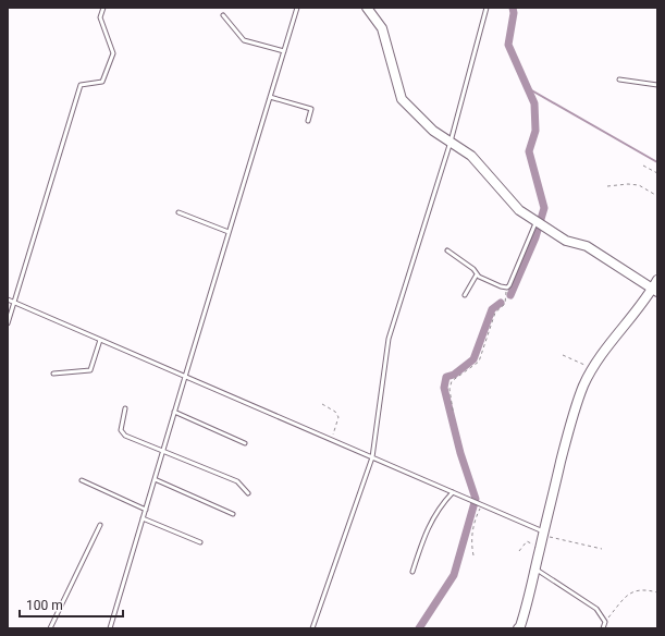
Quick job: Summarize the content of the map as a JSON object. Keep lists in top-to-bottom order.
{
  "scale_bar": "100 m"
}
